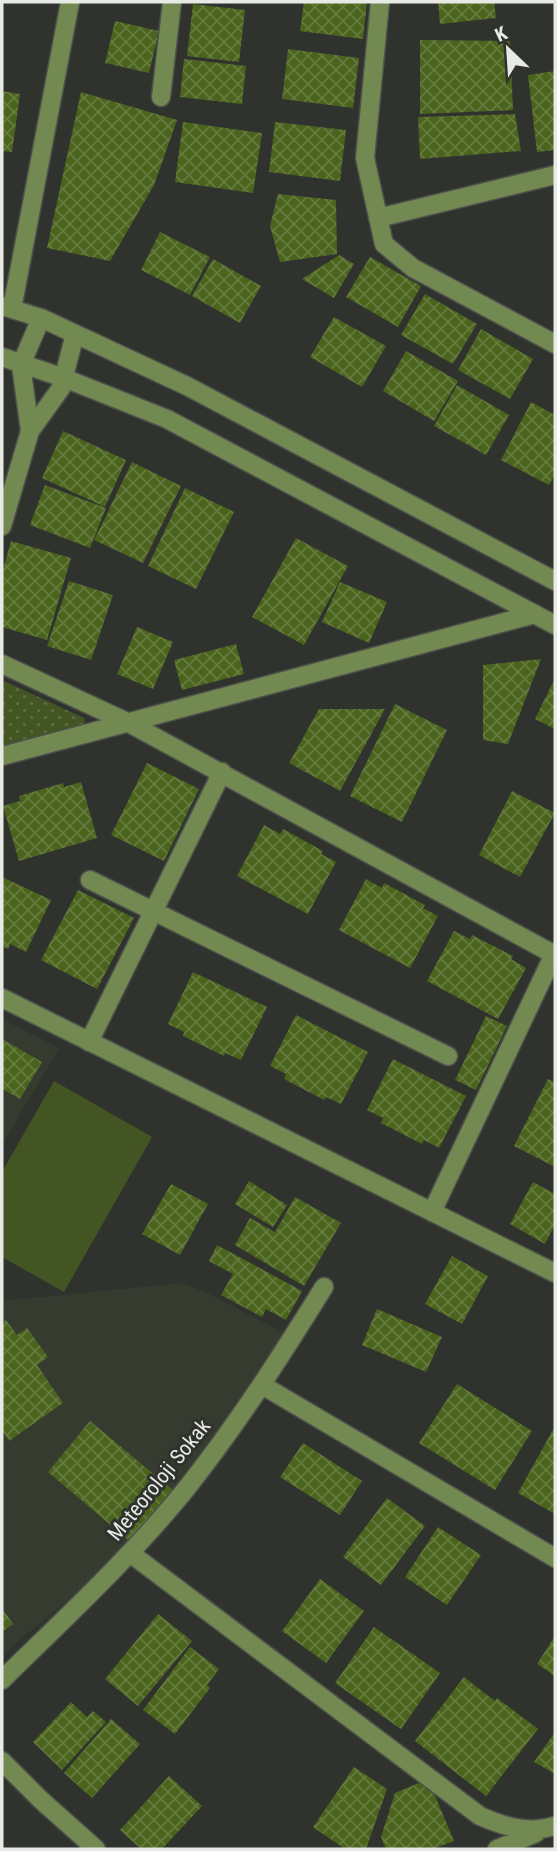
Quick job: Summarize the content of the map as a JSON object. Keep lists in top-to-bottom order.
{
  "streets": {
    "street": ["Meteoroloji Sokak"]
  },
  "north": "top left"
}
